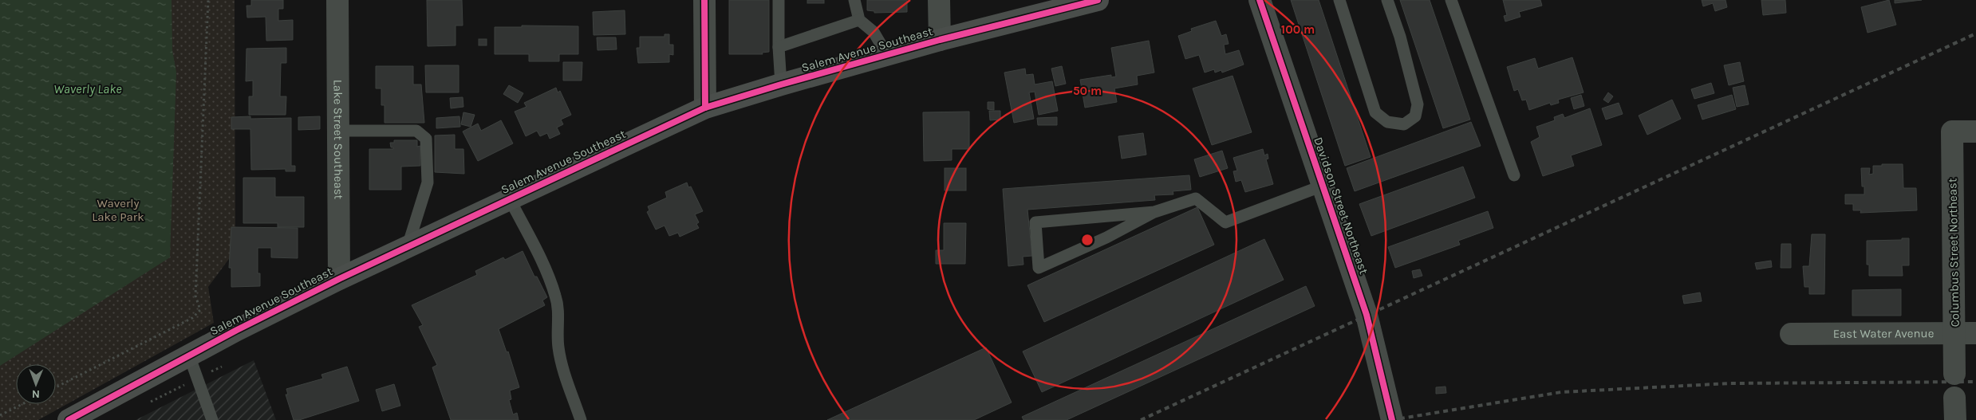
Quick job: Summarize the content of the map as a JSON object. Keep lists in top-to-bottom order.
{
  "streets": {
    "main road": ["Salem Avenue Southeast"],
    "street": [
      "Lake Street Southeast",
      "Davidson Street Northeast",
      "Columbus Street Northeast",
      "East Water Avenue"
    ]
  },
  "crossings": [
    ["Salem Avenue Southeast", "Lake Street Southeast"],
    ["Columbus Street Northeast", "East Water Avenue"]
  ],
  "water": ["Waverly Lake"],
  "parks": ["Waverly Lake Park"],
  "north": "bottom",
  "rings": ["100 m", "50 m"]
}
